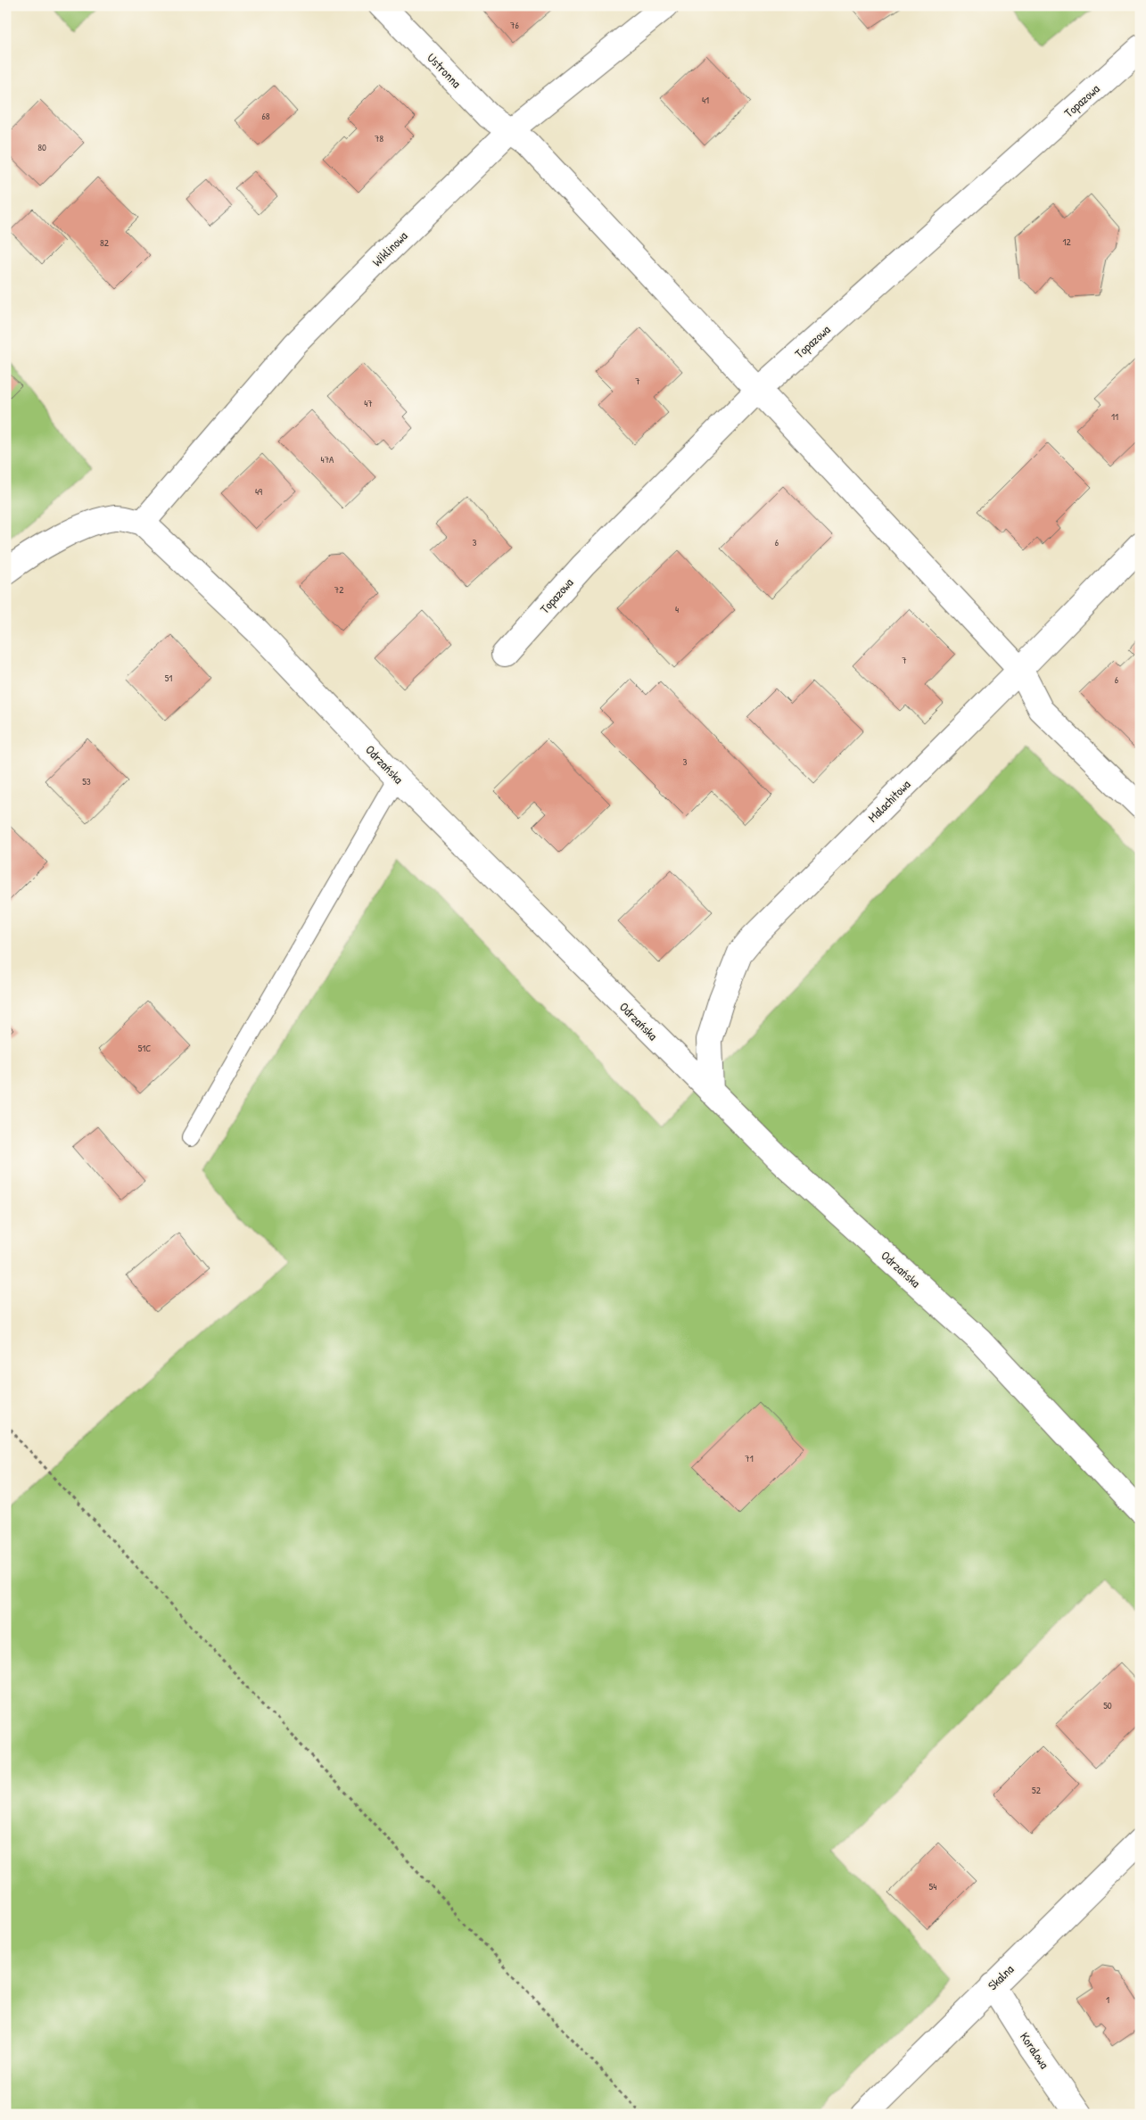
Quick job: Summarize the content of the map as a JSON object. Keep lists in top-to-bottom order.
{
  "streets": {
    "street": [
      "Ustronna",
      "Topazowa",
      "Wiklinowa",
      "Odrzańska",
      "Malachitowa",
      "Skalna",
      "Koralowa"
    ]
  },
  "crossings": [
    ["Ustronna", "Topazowa"],
    ["Ustronna", "Wiklinowa"],
    ["Ustronna", "Malachitowa"],
    ["Wiklinowa", "Odrzańska"],
    ["Odrzańska", "Malachitowa"],
    ["Skalna", "Koralowa"]
  ],
  "house_numbers": [
    "76",
    "41",
    "68",
    "78",
    "80",
    "12",
    "82",
    "7",
    "47",
    "11",
    "47A",
    "49",
    "3",
    "6",
    "72",
    "4",
    "7",
    "51",
    "6",
    "3",
    "53",
    "51C",
    "71",
    "50",
    "52",
    "54",
    "1"
  ]
}
